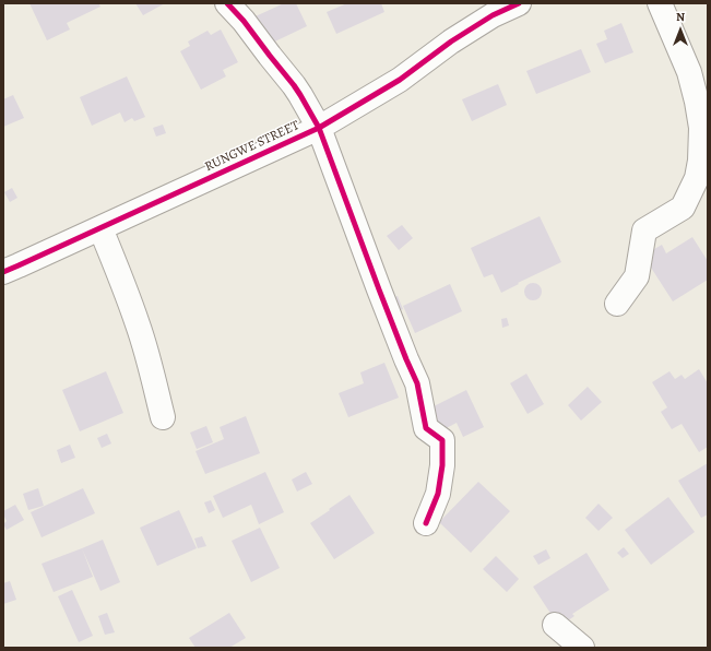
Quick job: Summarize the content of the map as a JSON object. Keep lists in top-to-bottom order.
{
  "streets": {
    "street": ["RUNGWE STREET"]
  },
  "north": "top"
}
